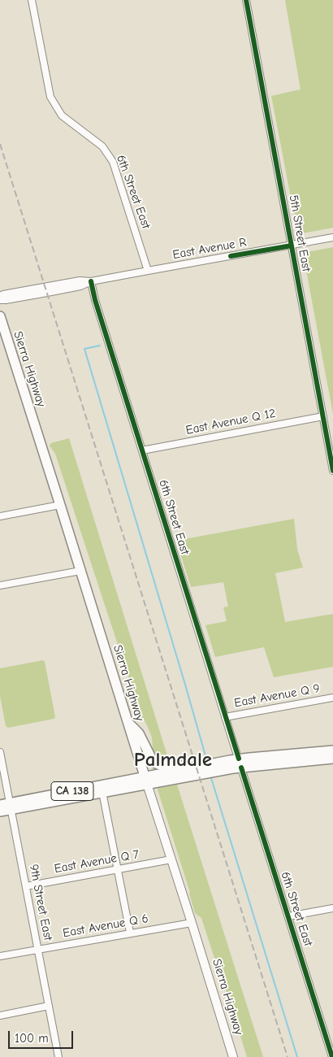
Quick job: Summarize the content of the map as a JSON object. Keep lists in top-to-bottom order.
{
  "streets": {
    "highway": ["Sierra Highway", "CA 138"],
    "street": [
      "6th Street East",
      "5th Street East",
      "East Avenue R",
      "East Avenue Q 12",
      "East Avenue Q 9",
      "East Avenue Q 7",
      "9th Street East",
      "East Avenue Q 6"
    ]
  },
  "crossings": [
    ["6th Street East", "East Avenue R"],
    ["6th Street East", "East Avenue Q 12"],
    ["6th Street East", "East Avenue Q 9"],
    ["6th Street East", "CA 138"],
    ["5th Street East", "East Avenue R"],
    ["5th Street East", "East Avenue Q 12"],
    ["Sierra Highway", "CA 138"],
    ["Sierra Highway", "East Avenue Q 7"],
    ["Sierra Highway", "East Avenue Q 6"],
    ["CA 138", "9th Street East"],
    ["East Avenue Q 7", "9th Street East"],
    ["9th Street East", "East Avenue Q 6"]
  ],
  "districts": ["Palmdale"],
  "scale_bar": "100 m"
}
